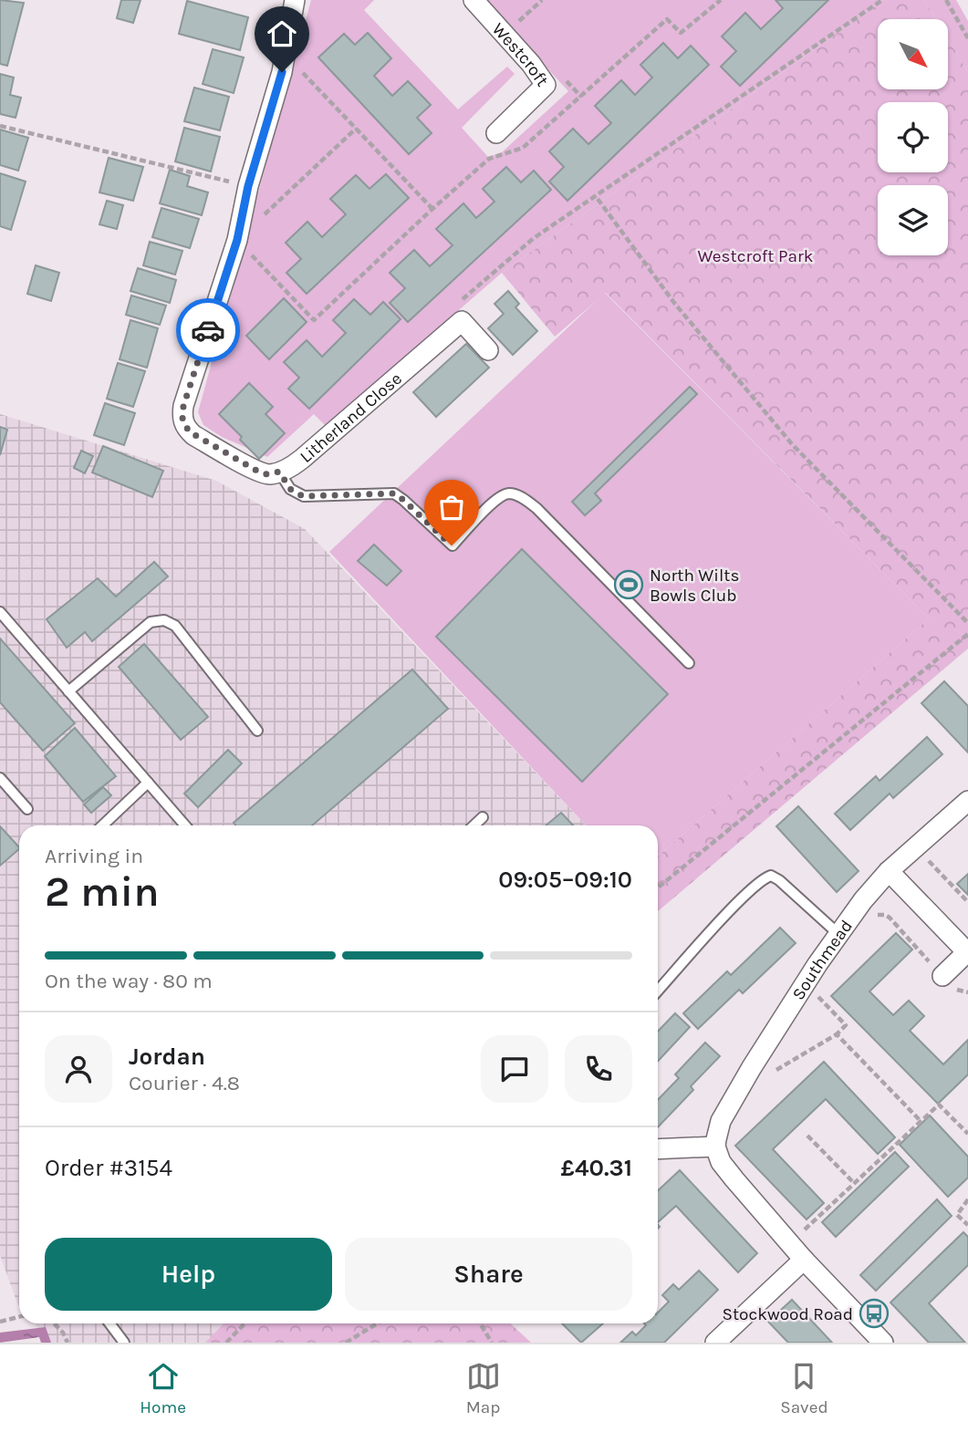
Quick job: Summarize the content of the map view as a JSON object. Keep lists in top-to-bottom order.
{
  "streets": {
    "street": ["Westcroft", "Litherland Close", "Southmead"]
  },
  "parks": ["Westcroft Park"],
  "places": {
    "sports": ["North Wilts Bowls Club"],
    "bus stop": ["Stockwood Road"]
  },
  "north": "bottom right",
  "page": {
    "heading": ["2 min", "Arriving in", "09:05–09:10"],
    "panel": [
      "Jordan",
      "Courier · 4.8",
      "Order #3154",
      "£40.31"
    ],
    "bar": "On the way · 80 m",
    "buttons": ["Help", "Share"],
    "tabs": ["Home", "Map", "Saved"]
  }
}
